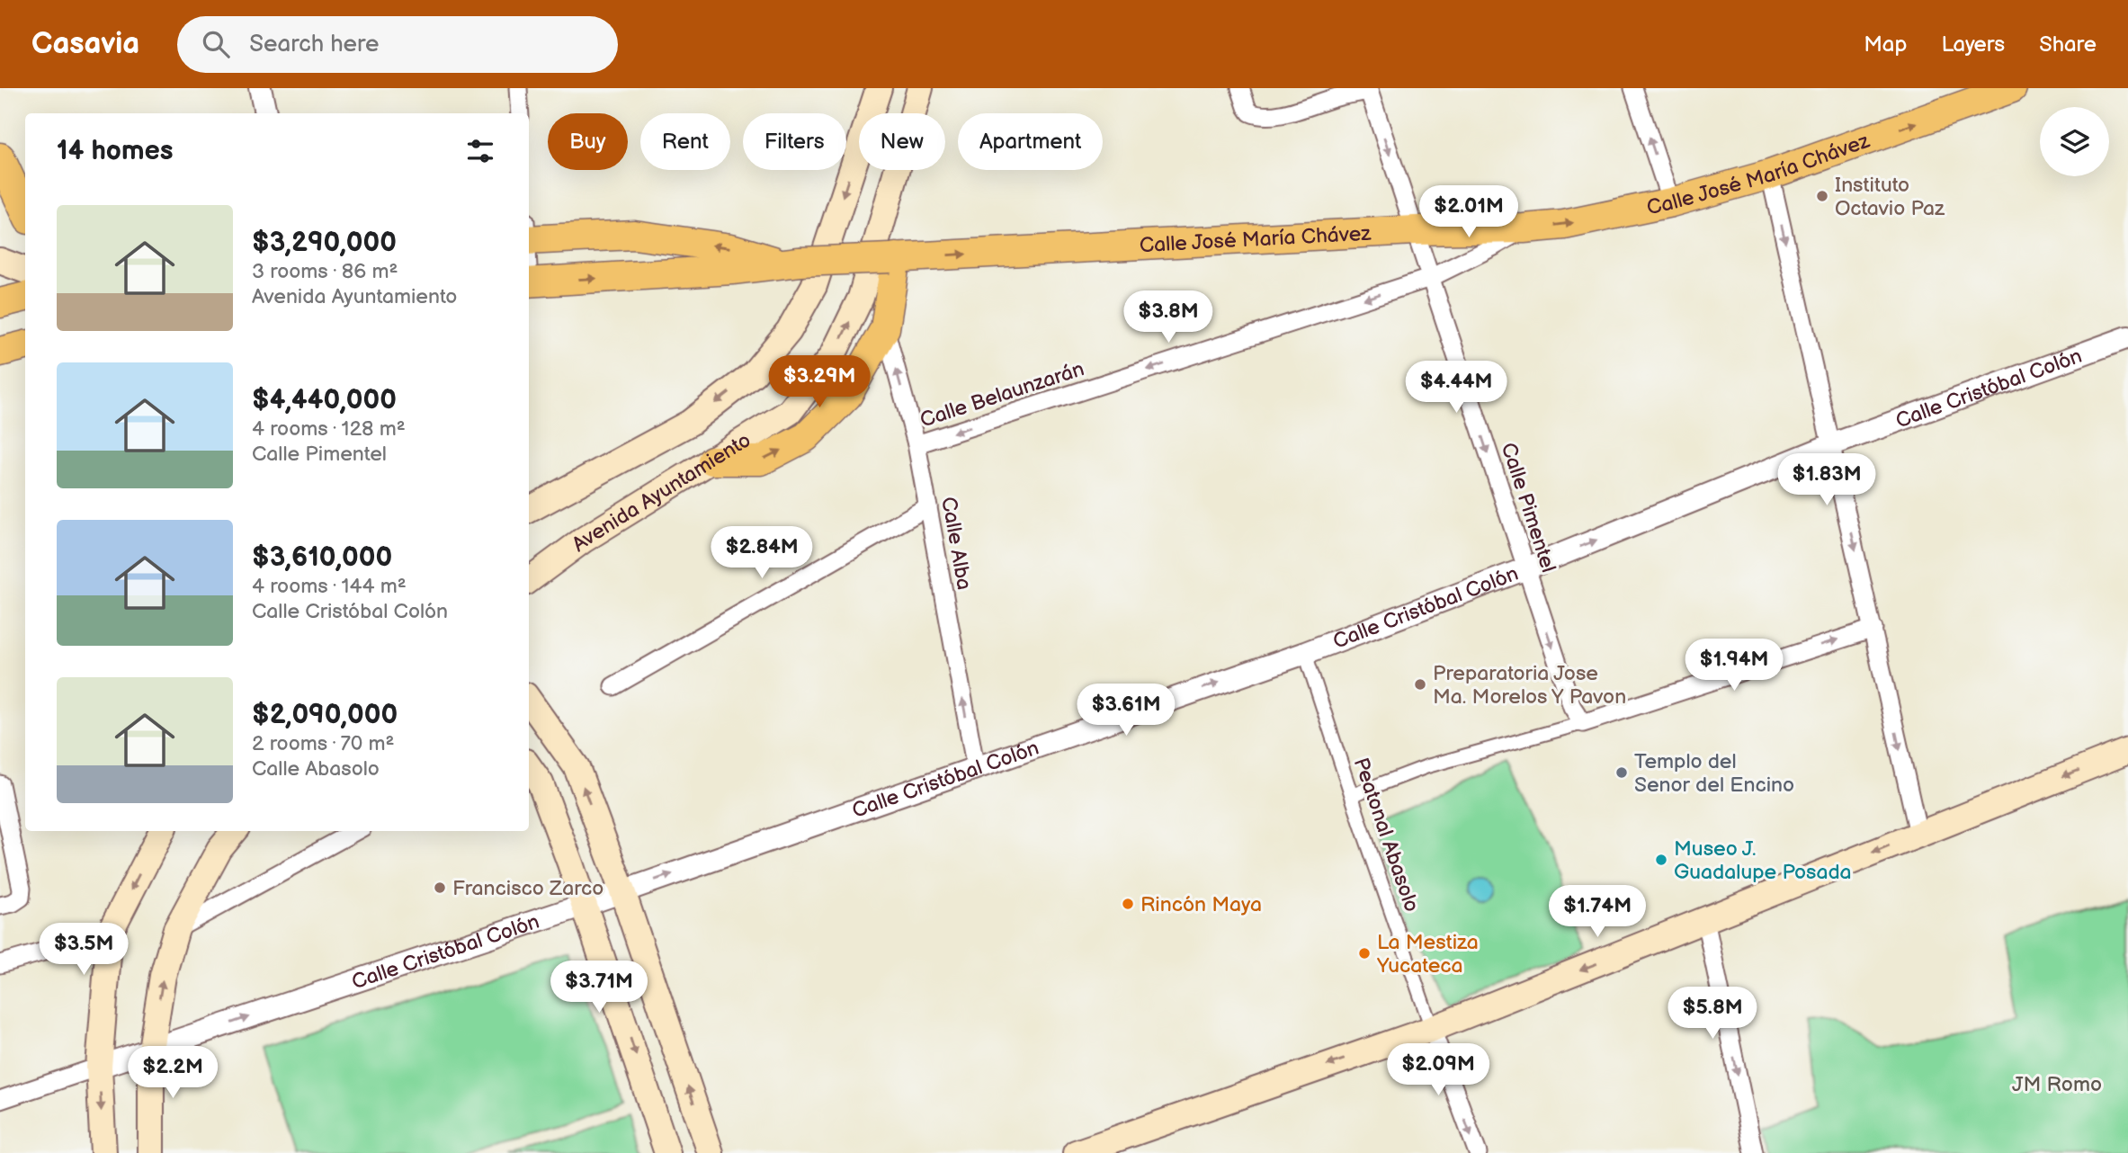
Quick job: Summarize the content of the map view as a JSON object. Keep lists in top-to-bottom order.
{
  "streets": {
    "main road": ["Calle José María Chávez", "Avenida Ayuntamiento"],
    "street": [
      "Calle Cristóbal Colón",
      "Calle Belaunzarán",
      "Calle Pimentel",
      "Calle Alba",
      "Peatonal Abasolo"
    ]
  },
  "crossings": [
    ["Calle José María Chávez", "Calle Belaunzarán"],
    ["Calle José María Chávez", "Calle Pimentel"],
    ["Calle Cristóbal Colón", "Calle Pimentel"],
    ["Calle Cristóbal Colón", "Calle Alba"],
    ["Calle Cristóbal Colón", "Peatonal Abasolo"],
    ["Calle Belaunzarán", "Calle Pimentel"],
    ["Calle Belaunzarán", "Calle Alba"]
  ],
  "one_way": ["Calle Belaunzarán", "Calle Pimentel", "Calle Alba"],
  "parks": ["JM Romo"],
  "places": [
    "Instituto Octavio Paz",
    "Preparatoria Jose Ma. Morelos Y Pavon",
    "Templo del Senor del Encino",
    "Museo J. Guadalupe Posada",
    "Francisco Zarco",
    "Rincón Maya",
    "La Mestiza Yucateca"
  ],
  "page": {
    "header": "Casavia",
    "search": "Search here",
    "nav": ["Map", "Layers", "Share"],
    "chip": [
      "Buy",
      "Rent",
      "Filters",
      "New",
      "Apartment"
    ],
    "heading": "14 homes",
    "price": [
      "$2.01M",
      "$3.8M",
      "$3.29M",
      "$4.44M",
      "$1.83M",
      "$2.84M",
      "$1.94M",
      "$3.61M",
      "$1.74M",
      "$3.5M",
      "$3.71M",
      "$5.8M",
      "$2.09M",
      "$2.2M"
    ],
    "list": [
      {
        "name": "$3,290,000",
        "note": "3 rooms · 86 m² · Avenida Ayuntamiento"
      },
      {
        "name": "$4,440,000",
        "note": "4 rooms · 128 m² · Calle Pimentel"
      },
      {
        "name": "$3,610,000",
        "note": "4 rooms · 144 m² · Calle Cristóbal Colón"
      },
      {
        "name": "$2,090,000",
        "note": "2 rooms · 70 m² · Calle Abasolo"
      }
    ]
  }
}
